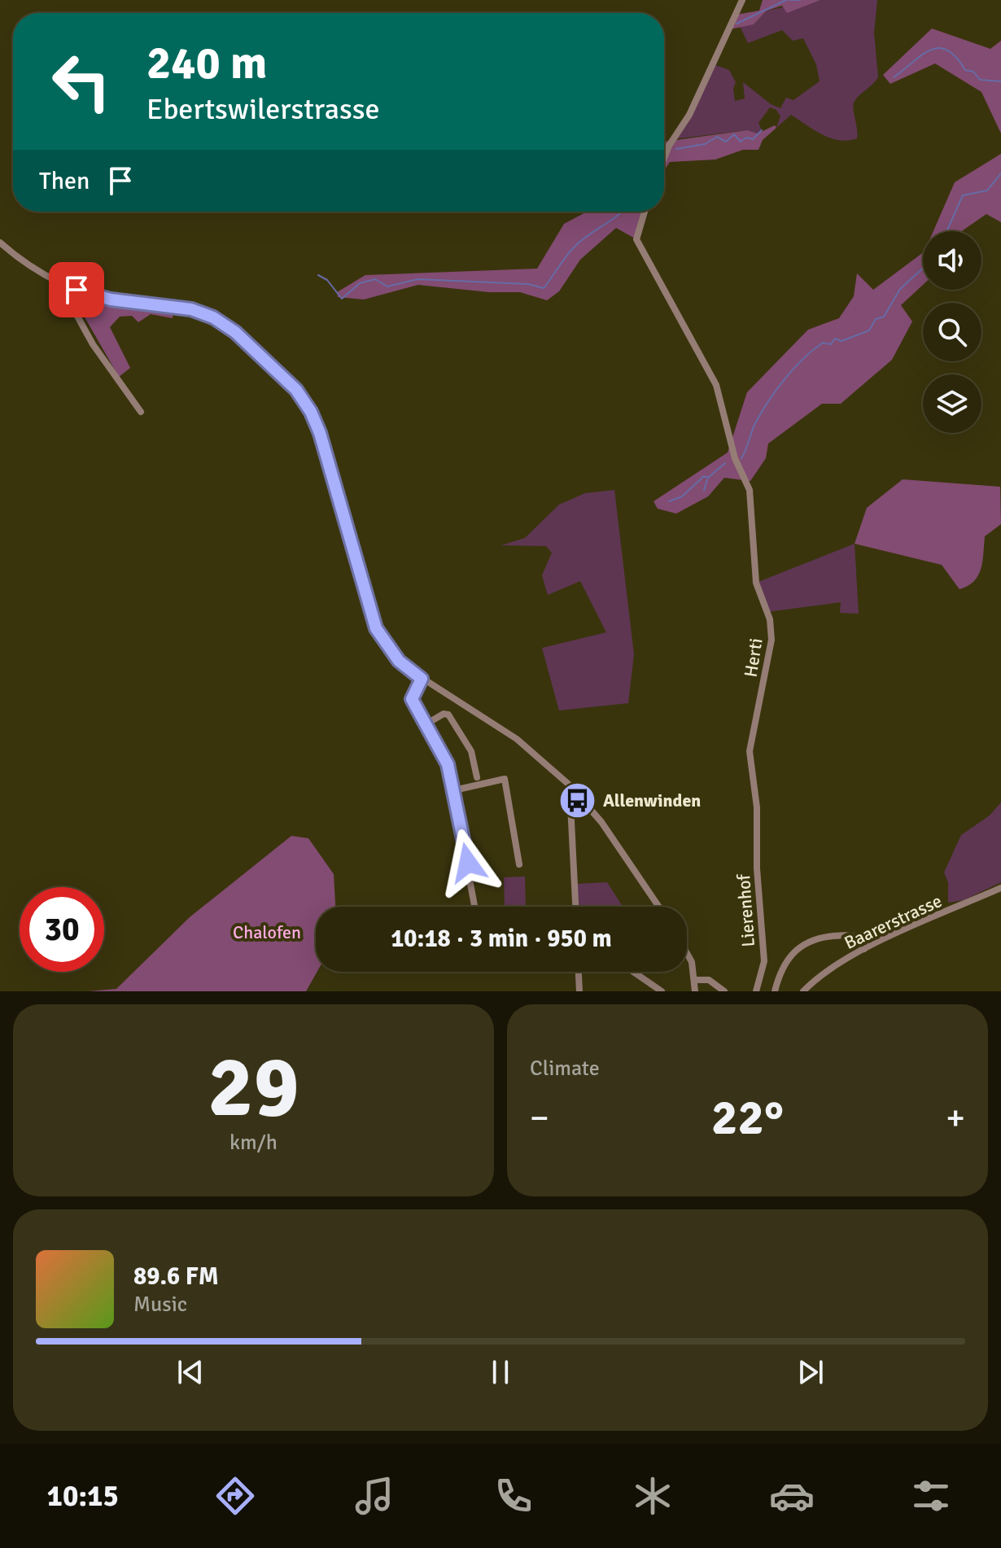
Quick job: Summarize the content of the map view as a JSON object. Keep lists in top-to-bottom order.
{
  "streets": {
    "street": ["Herti", "Lierenhof", "Baarerstrasse"]
  },
  "crossings": [
    ["Herti", "Lierenhof"]
  ],
  "parks": ["Chalofen"],
  "places": {
    "bus stop": ["Allenwinden"]
  },
  "page": {
    "turn": ["240 m", "Ebertswilerstrasse"],
    "then": "Then",
    "limit": "30",
    "trip": "10:18 · 3 min · 950 m",
    "tile": [
      ["29", "km/h"],
      "Climate"
    ],
    "heat": ["−", "22°", "+"],
    "song": ["89.6 FM", "Music"],
    "tabs": "10:15"
  }
}
